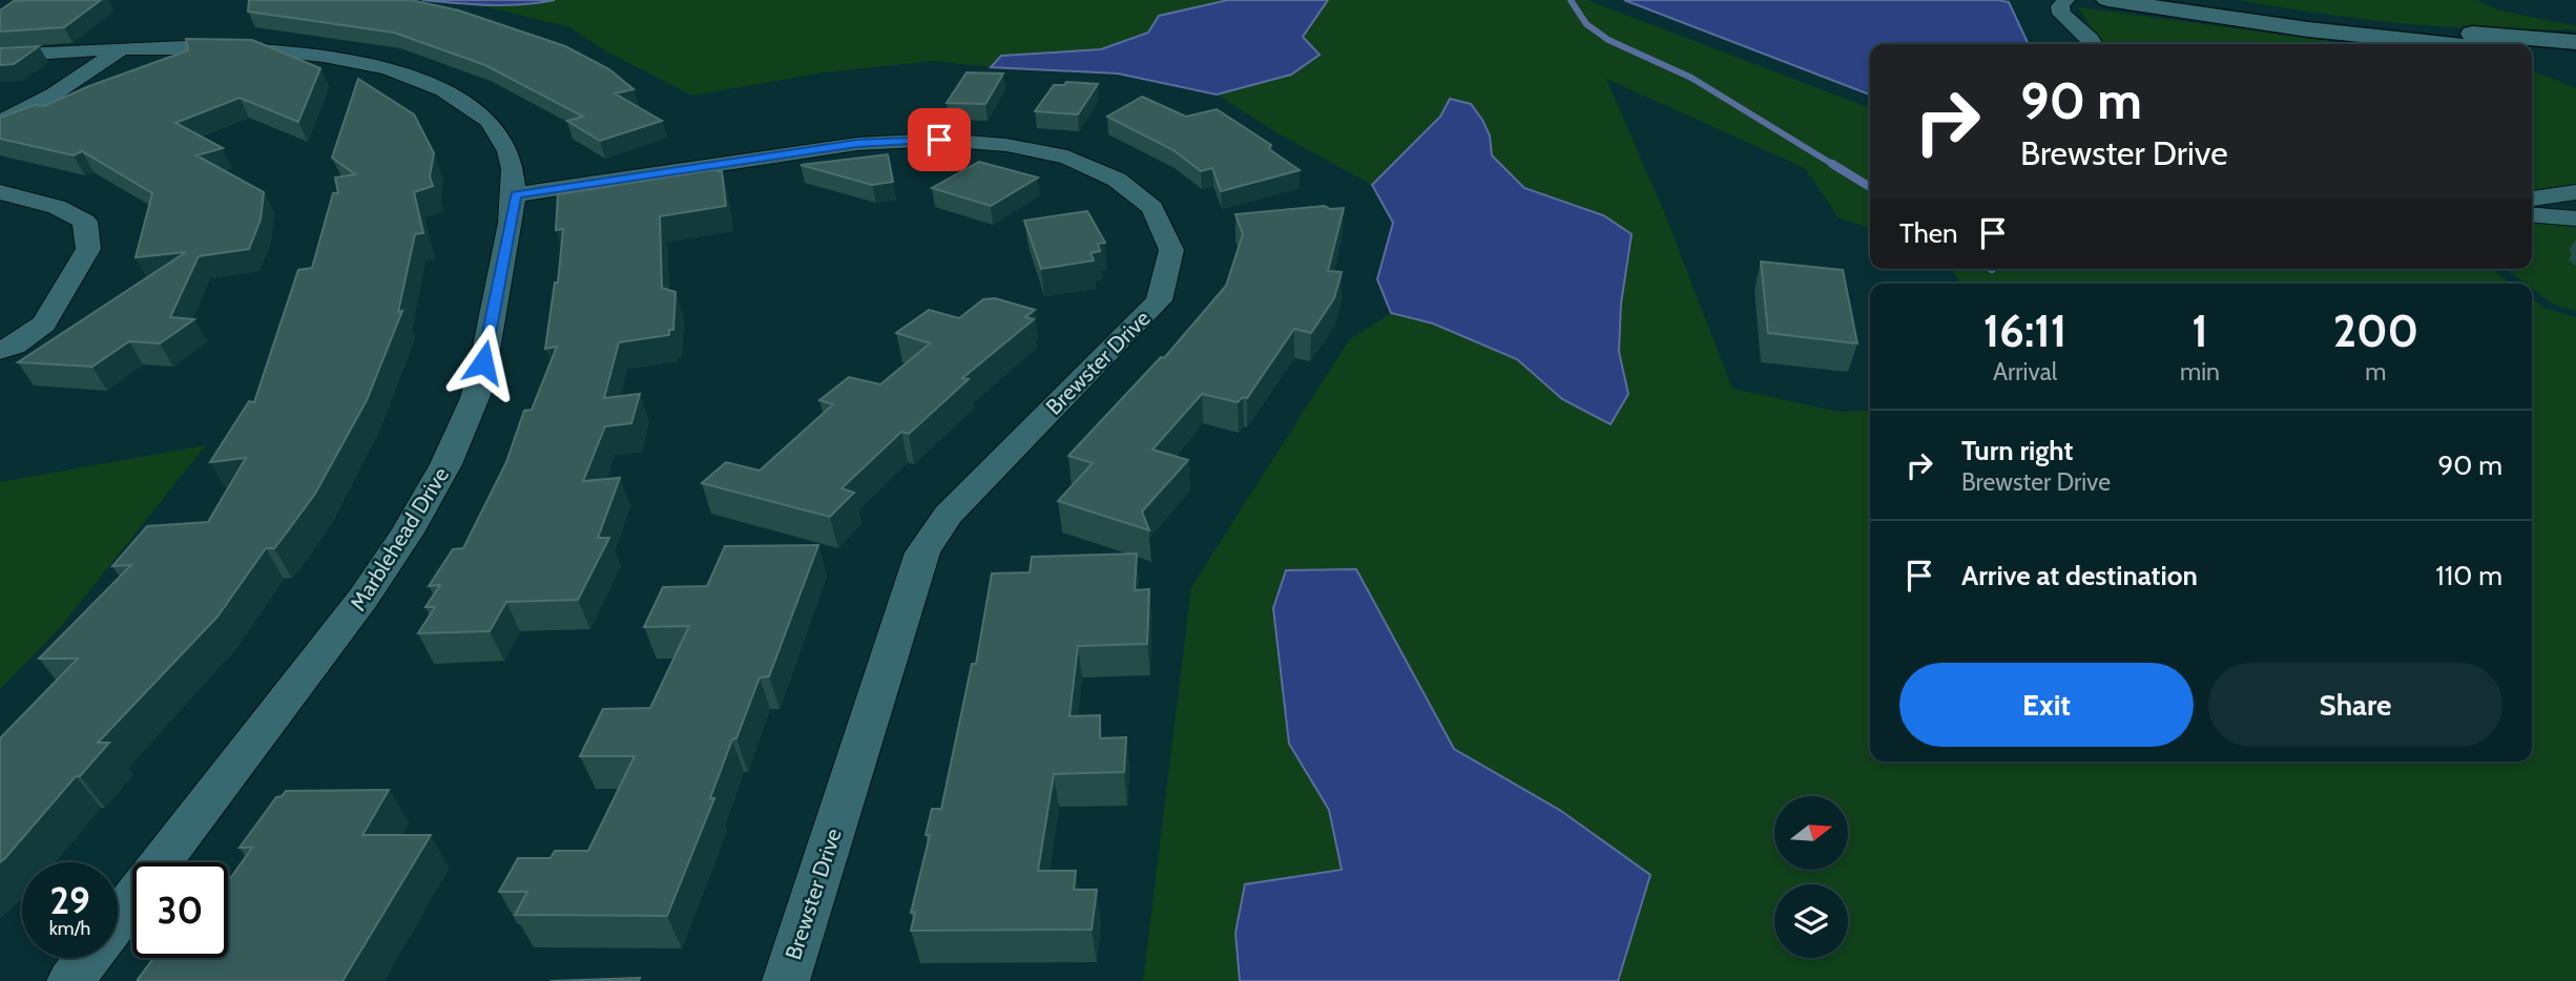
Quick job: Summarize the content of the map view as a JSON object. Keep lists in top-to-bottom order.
{
  "streets": {
    "street": ["Brewster Drive", "Marblehead Drive"]
  },
  "crossings": [
    ["Brewster Drive", "Marblehead Drive"]
  ],
  "north": "right",
  "page": {
    "turn": ["90 m", "Brewster Drive"],
    "then": "Then",
    "eta": [
      "16:11",
      "Arrival",
      "1",
      "min",
      "200",
      "m"
    ],
    "list": [
      {
        "name": "Turn right",
        "note": "Brewster Drive",
        "value": "90 m"
      },
      {
        "name": "Arrive at destination",
        "value": "110 m"
      }
    ],
    "buttons": ["Exit", "Share"],
    "speed": "29 km/h",
    "limit": "30"
  }
}
